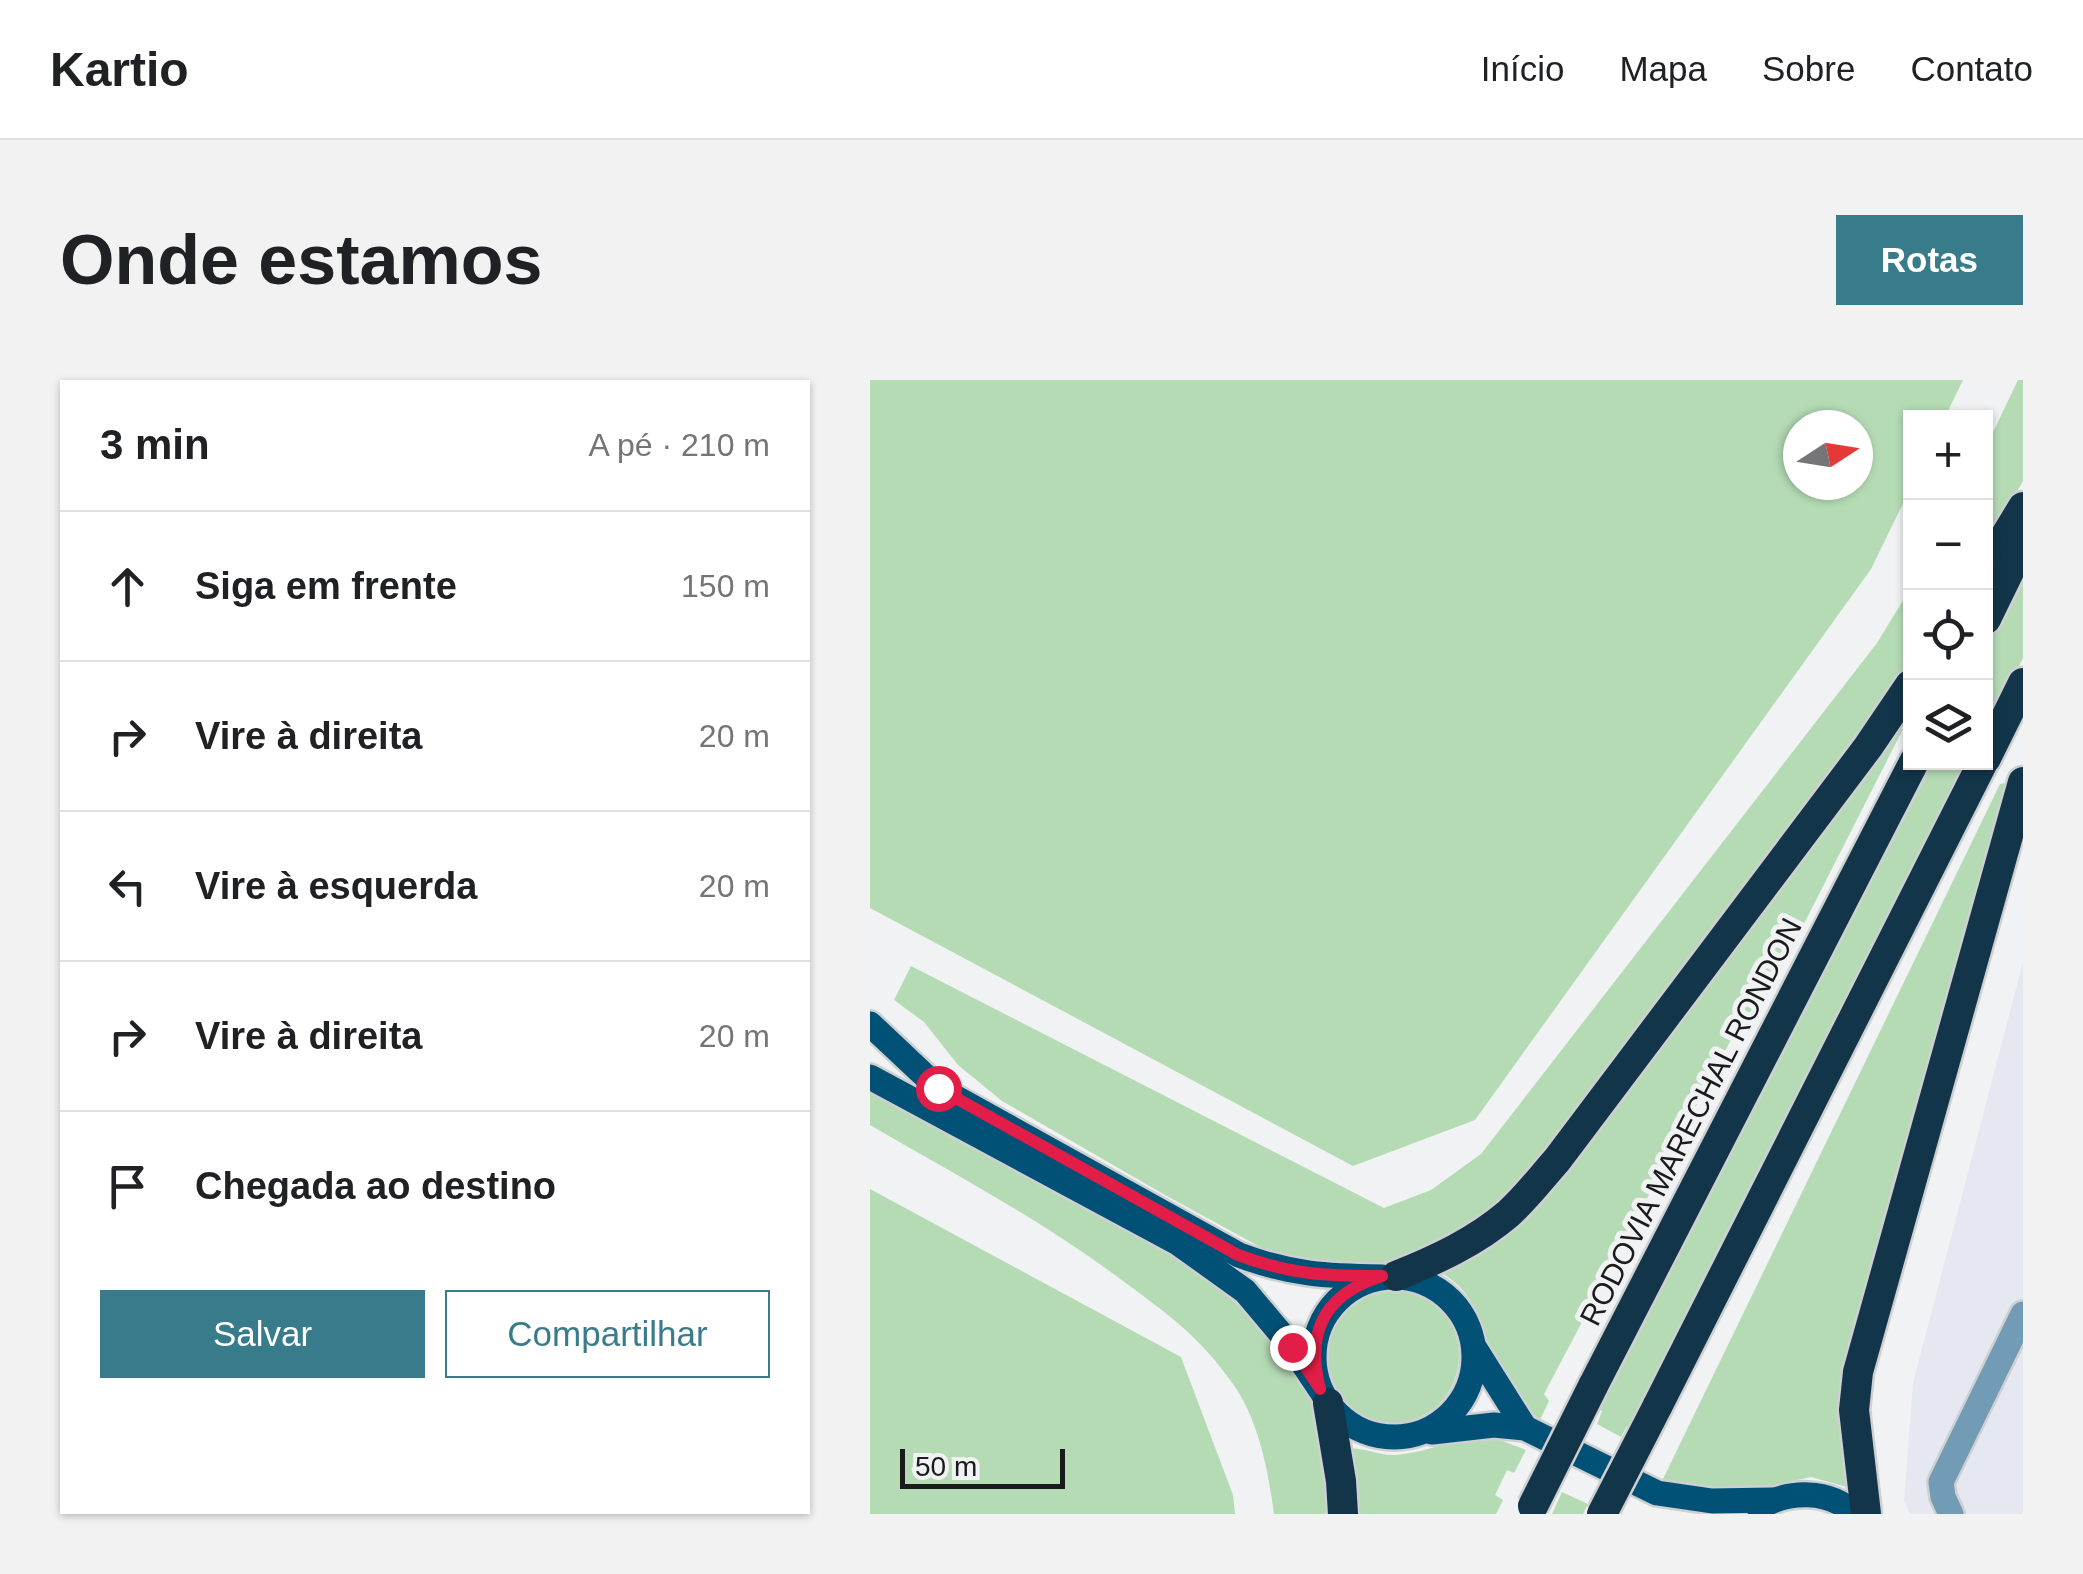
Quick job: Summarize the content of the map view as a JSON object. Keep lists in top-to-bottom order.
{
  "streets": {
    "highway": ["RODOVIA MARECHAL RONDON"]
  },
  "scale_bar": "50 m",
  "north": "right",
  "page": {
    "header": "Kartio",
    "nav": [
      "Início",
      "Mapa",
      "Sobre",
      "Contato"
    ],
    "buttons": [
      "Rotas",
      ["Salvar", "Compartilhar"]
    ],
    "title": "Onde estamos",
    "heading": ["3 min", "A pé · 210 m"],
    "map_buttons": ["+", "−"],
    "list": [
      ["Siga em frente", "150 m"],
      ["Vire à direita", "20 m"],
      ["Vire à esquerda", "20 m"],
      ["Vire à direita", "20 m"],
      "Chegada ao destino"
    ],
    "scale": "50 m"
  }
}
